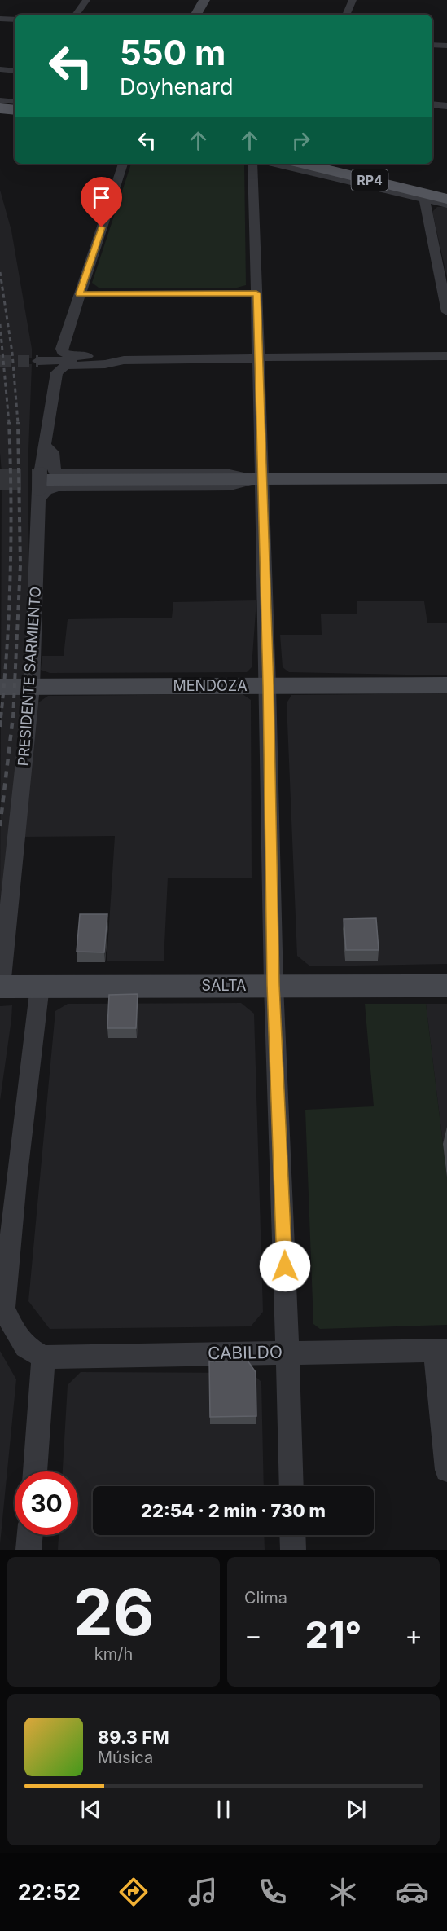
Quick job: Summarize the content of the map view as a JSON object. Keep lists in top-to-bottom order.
{
  "streets": {
    "main road": ["RP4"],
    "street": [
      "PRESIDENTE SARMIENTO",
      "MENDOZA",
      "SALTA",
      "CABILDO"
    ]
  },
  "crossings": [
    ["PRESIDENTE SARMIENTO", "MENDOZA"],
    ["PRESIDENTE SARMIENTO", "SALTA"]
  ],
  "page": {
    "turn": ["550 m", "Doyhenard"],
    "limit": "30",
    "trip": "22:54 · 2 min · 730 m",
    "tile": [
      ["26", "km/h"],
      "Clima"
    ],
    "heat": ["−", "21°", "+"],
    "song": ["89.3 FM", "Música"],
    "tabs": "22:52"
  }
}
